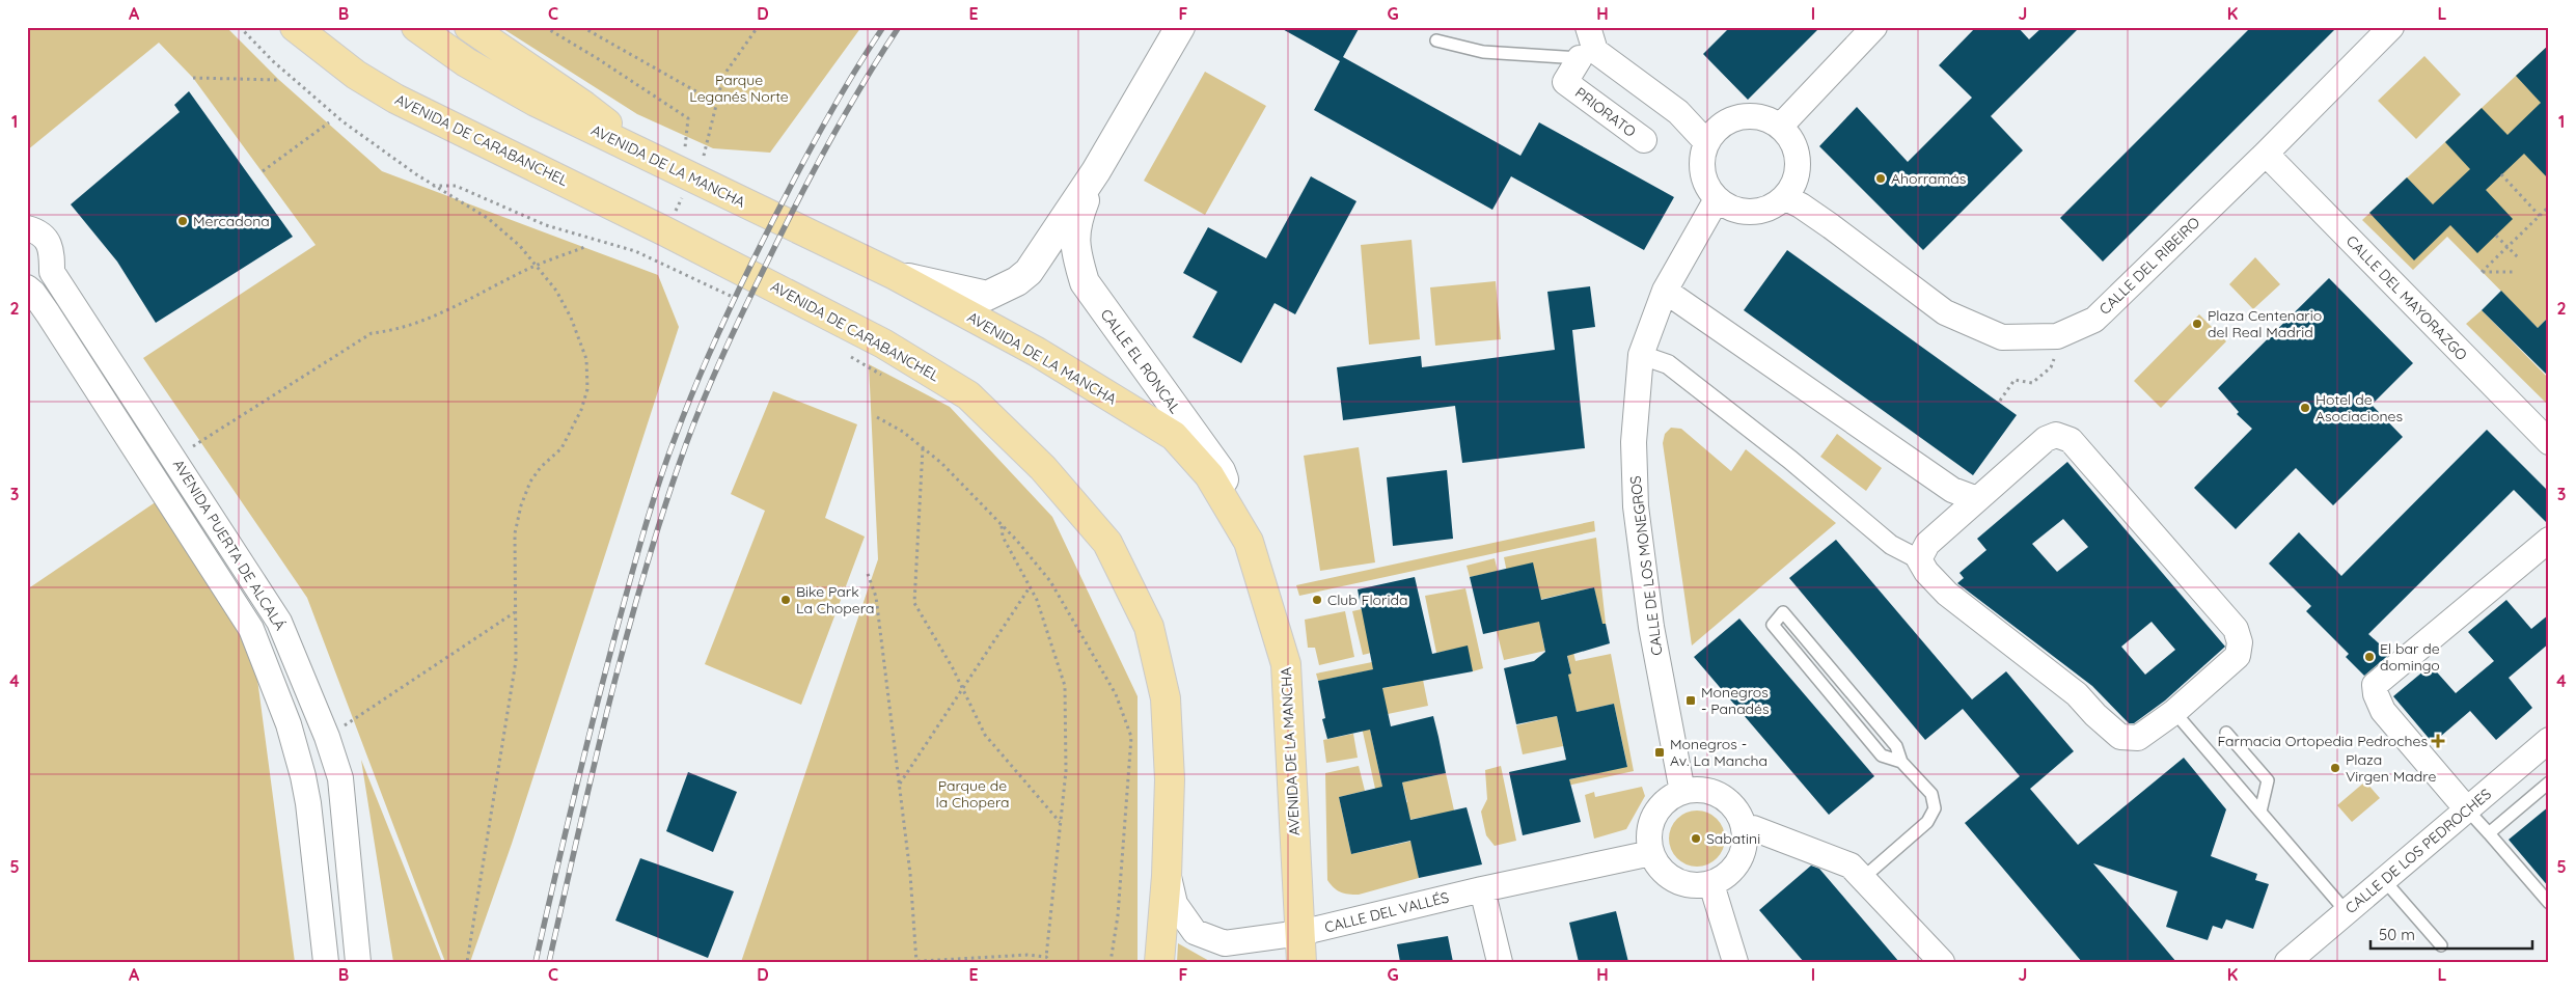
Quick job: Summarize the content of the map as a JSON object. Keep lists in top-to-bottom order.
{
  "streets": {
    "main road": ["AVENIDA DE CARABANCHEL", "AVENIDA DE LA MANCHA"],
    "street": [
      "PRIORATO",
      "CALLE DEL RIBEIRO",
      "CALLE DEL MAYORAZGO",
      "CALLE EL RONCAL",
      "AVENIDA PUERTA DE ALCALÁ",
      "CALLE DE LOS MONEGROS",
      "CALLE DE LOS PEDROCHES",
      "CALLE DEL VALLÉS"
    ]
  },
  "crossings": [
    ["AVENIDA DE CARABANCHEL", "CALLE DEL VALLÉS"],
    ["AVENIDA DE LA MANCHA", "CALLE EL RONCAL"],
    ["AVENIDA DE LA MANCHA", "CALLE DEL VALLÉS"],
    ["CALLE DEL RIBEIRO", "CALLE DEL MAYORAZGO"],
    ["CALLE DEL RIBEIRO", "CALLE DE LOS MONEGROS"],
    ["CALLE DE LOS MONEGROS", "CALLE DEL VALLÉS"]
  ],
  "parks": ["Parque Leganés Norte", "Parque de la Chopera"],
  "places": {
    "other": [
      "Ahorramás",
      "Mercadona",
      "Plaza Centenario del Real Madrid",
      "Hotel de Asociaciones",
      "Bike Park La Chopera",
      "Club Florida",
      "El bar de domingo",
      "Plaza Virgen Madre",
      "Sabatini"
    ],
    "transit": ["Monegros - Panadés", "Monegros - Av. La Mancha"],
    "health": ["Farmacia Ortopedia Pedroches"]
  },
  "scale_bar": "50 m",
  "grid": {
    "columns": [
      "A",
      "B",
      "C",
      "D",
      "E",
      "F",
      "G",
      "H",
      "I",
      "J",
      "K",
      "L"
    ],
    "rows": [
      "1",
      "2",
      "3",
      "4",
      "5"
    ]
  }
}
